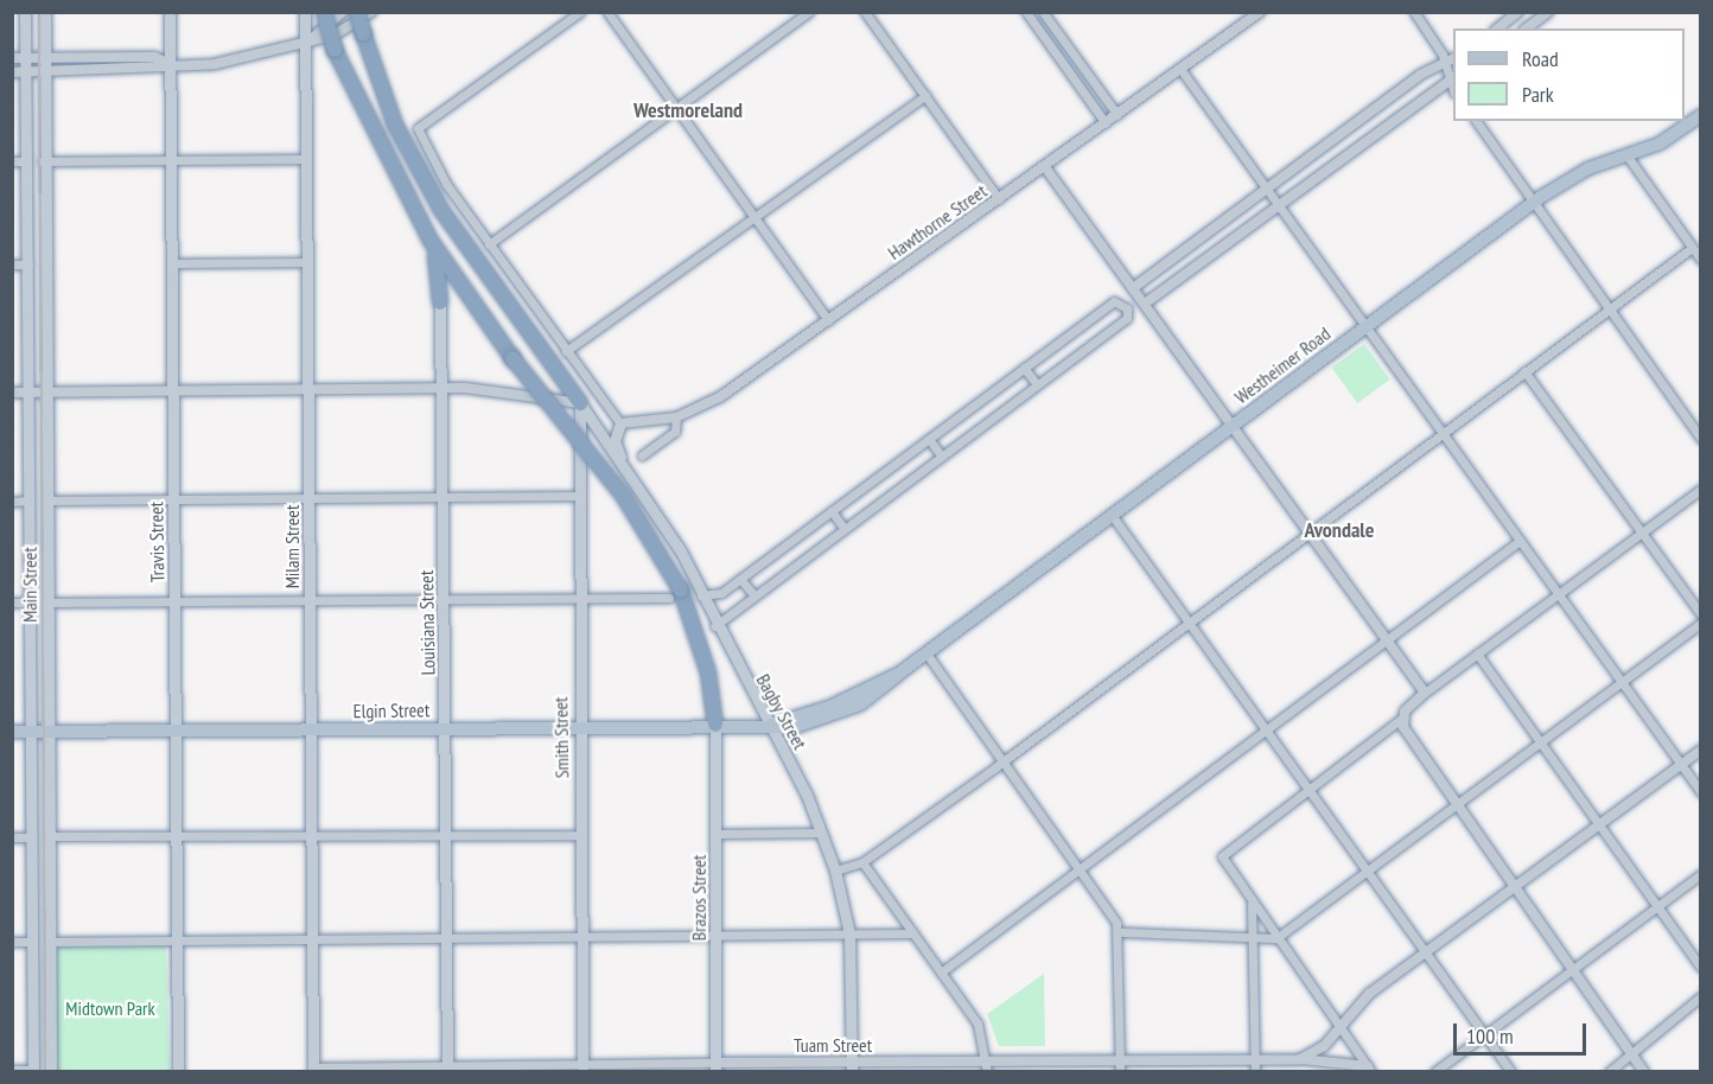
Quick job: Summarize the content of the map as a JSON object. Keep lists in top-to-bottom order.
{
  "streets": {
    "main road": [
      "Westheimer Road",
      "Travis Street",
      "Milam Street",
      "Main Street",
      "Louisiana Street",
      "Elgin Street",
      "Bagby Street",
      "Smith Street",
      "Brazos Street"
    ],
    "street": ["Hawthorne Street", "Tuam Street"]
  },
  "crossings": [
    ["Westheimer Road", "Elgin Street"],
    ["Westheimer Road", "Bagby Street"],
    ["Travis Street", "Elgin Street"],
    ["Milam Street", "Elgin Street"],
    ["Milam Street", "Tuam Street"],
    ["Main Street", "Elgin Street"],
    ["Louisiana Street", "Elgin Street"],
    ["Louisiana Street", "Tuam Street"],
    ["Elgin Street", "Bagby Street"],
    ["Elgin Street", "Smith Street"],
    ["Elgin Street", "Brazos Street"],
    ["Bagby Street", "Smith Street"],
    ["Bagby Street", "Tuam Street"],
    ["Smith Street", "Tuam Street"],
    ["Brazos Street", "Tuam Street"]
  ],
  "districts": ["Westmoreland", "Avondale"],
  "parks": ["Midtown Park"],
  "legend": ["Road", "Park"],
  "scale_bar": "100 m"
}
